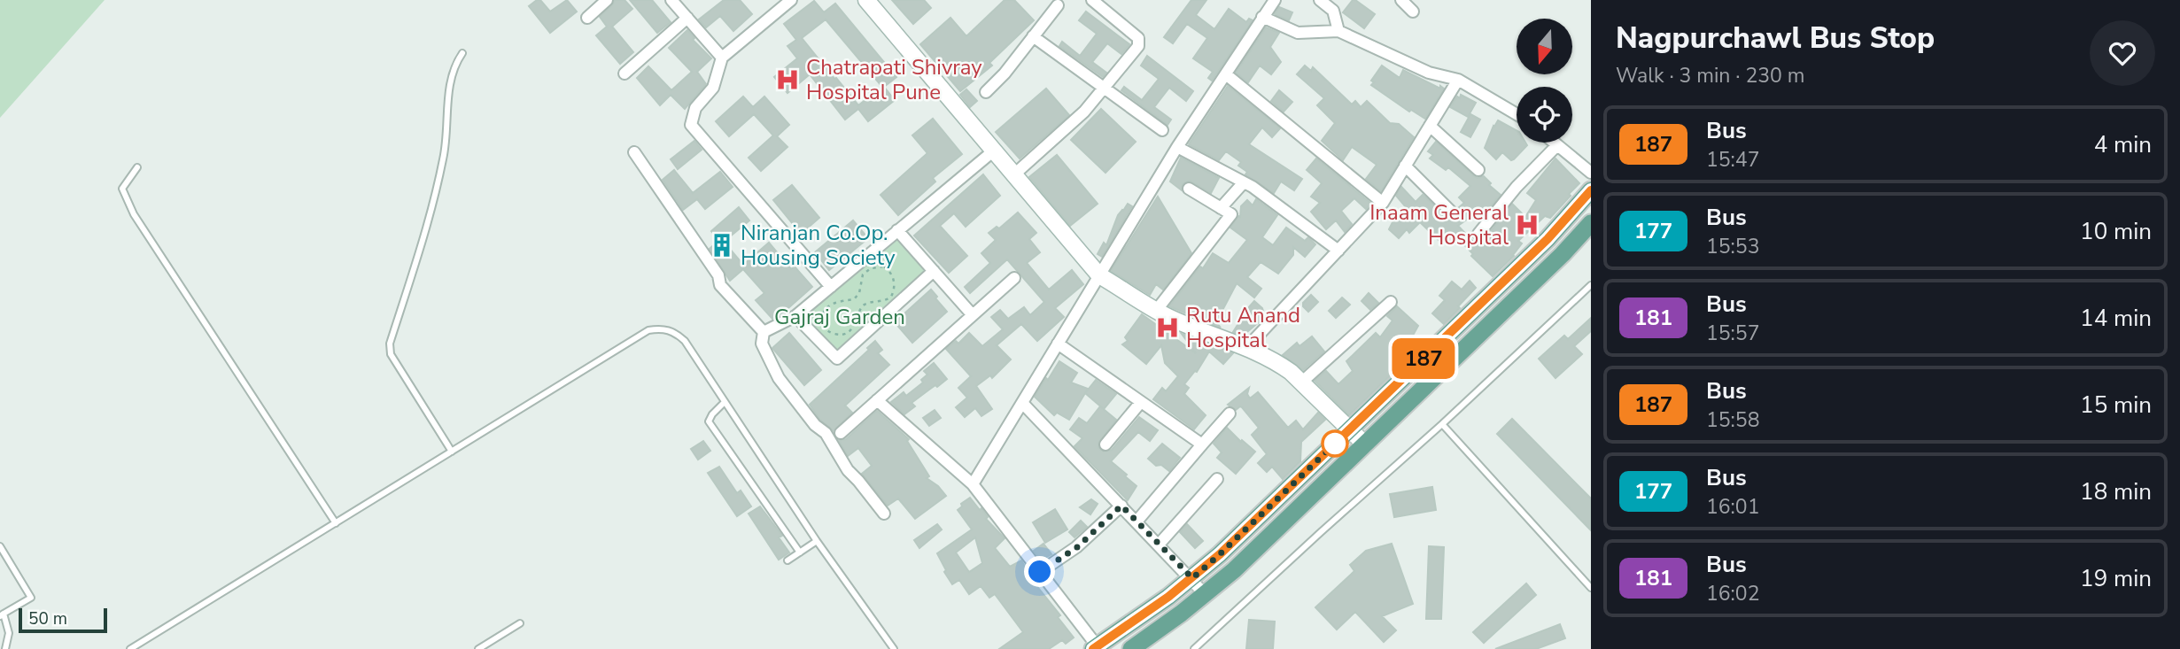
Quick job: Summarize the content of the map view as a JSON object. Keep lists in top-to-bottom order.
{
  "parks": ["Gajraj Garden"],
  "places": {
    "hospital": ["Chatrapati Shivray Hospital Pune", "Inaam General Hospital", "Rutu Anand Hospital"],
    "building": ["Niranjan Co.Op. Housing Society"]
  },
  "lines": ["bus line 187"],
  "scale_bar": "50 m",
  "north": "bottom",
  "page": {
    "on_map": "187",
    "heading": ["Nagpurchawl Bus Stop", "Walk · 3 min · 230 m"],
    "list": [
      {
        "mark": "187",
        "name": "Bus",
        "note": "15:47",
        "value": "4 min"
      },
      {
        "mark": "177",
        "name": "Bus",
        "note": "15:53",
        "value": "10 min"
      },
      {
        "mark": "181",
        "name": "Bus",
        "note": "15:57",
        "value": "14 min"
      },
      {
        "mark": "187",
        "name": "Bus",
        "note": "15:58",
        "value": "15 min"
      },
      {
        "mark": "177",
        "name": "Bus",
        "note": "16:01",
        "value": "18 min"
      },
      {
        "mark": "181",
        "name": "Bus",
        "note": "16:02",
        "value": "19 min"
      }
    ],
    "scale": "50 m"
  }
}
